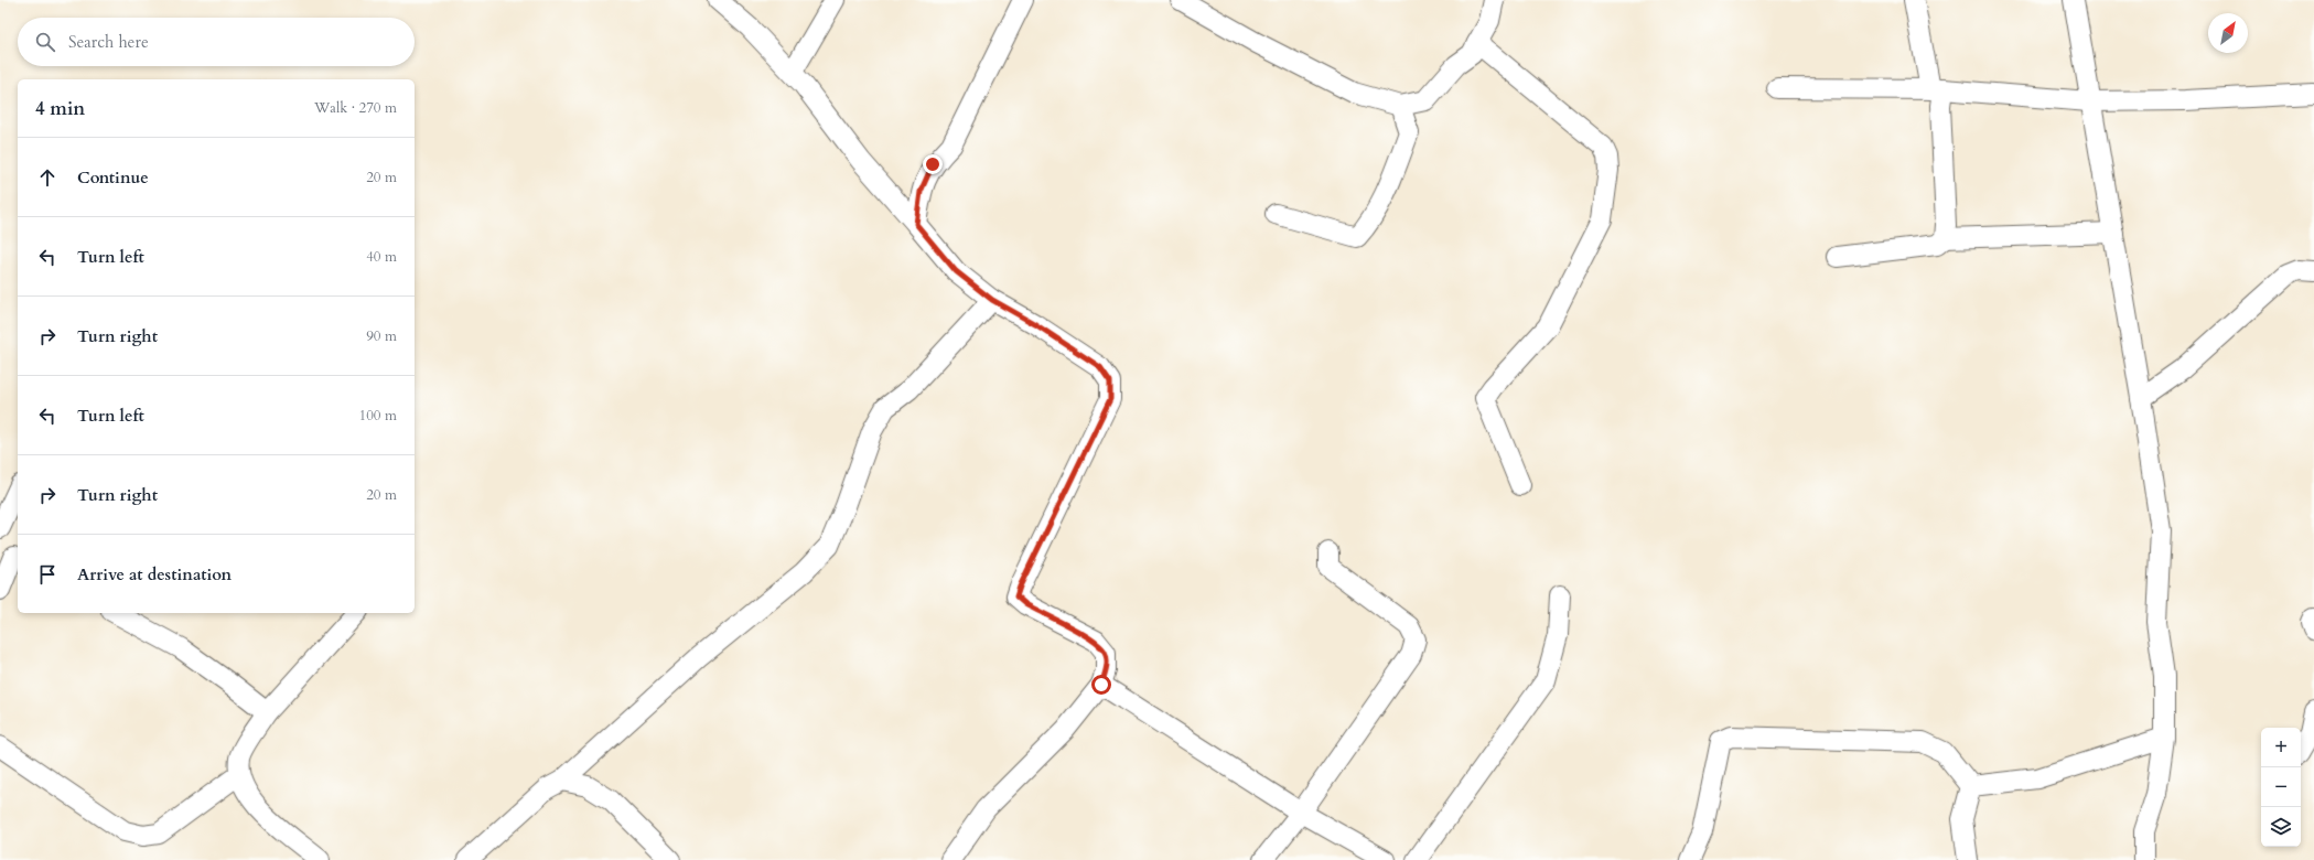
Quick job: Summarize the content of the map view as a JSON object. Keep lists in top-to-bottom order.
{
  "north": "top right",
  "page": {
    "search": "Search here",
    "heading": ["4 min", "Walk · 270 m"],
    "list": [
      ["Continue", "20 m"],
      ["Turn left", "40 m"],
      ["Turn right", "90 m"],
      ["Turn left", "100 m"],
      ["Turn right", "20 m"],
      "Arrive at destination"
    ],
    "map_buttons": ["+", "−"]
  }
}
